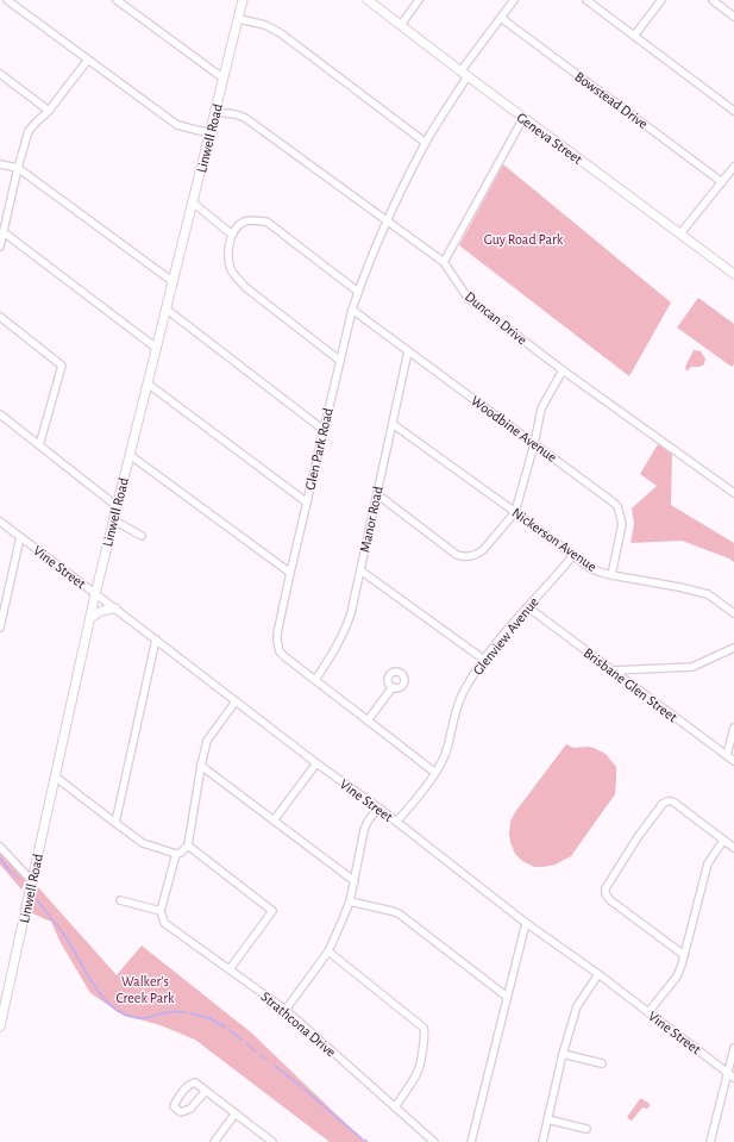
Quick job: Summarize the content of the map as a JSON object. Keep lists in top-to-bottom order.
{
  "streets": {
    "main road": ["Linwell Road", "Geneva Street"],
    "street": [
      "Bowstead Drive",
      "Duncan Drive",
      "Woodbine Avenue",
      "Glen Park Road",
      "Manor Road",
      "Nickerson Avenue",
      "Vine Street",
      "Glenview Avenue",
      "Brisbane Glen Street",
      "Strathcona Drive"
    ]
  },
  "crossings": [
    ["Bowstead Drive", "Glen Park Road"],
    ["Linwell Road", "Duncan Drive"],
    ["Linwell Road", "Vine Street"],
    ["Geneva Street", "Glen Park Road"],
    ["Duncan Drive", "Glen Park Road"],
    ["Woodbine Avenue", "Glen Park Road"],
    ["Woodbine Avenue", "Manor Road"],
    ["Woodbine Avenue", "Nickerson Avenue"],
    ["Glen Park Road", "Manor Road"],
    ["Glen Park Road", "Glenview Avenue"],
    ["Manor Road", "Nickerson Avenue"],
    ["Nickerson Avenue", "Glenview Avenue"],
    ["Vine Street", "Glenview Avenue"],
    ["Glenview Avenue", "Brisbane Glen Street"]
  ],
  "parks": ["Guy Road Park", "Walker's Creek Park"]
}
